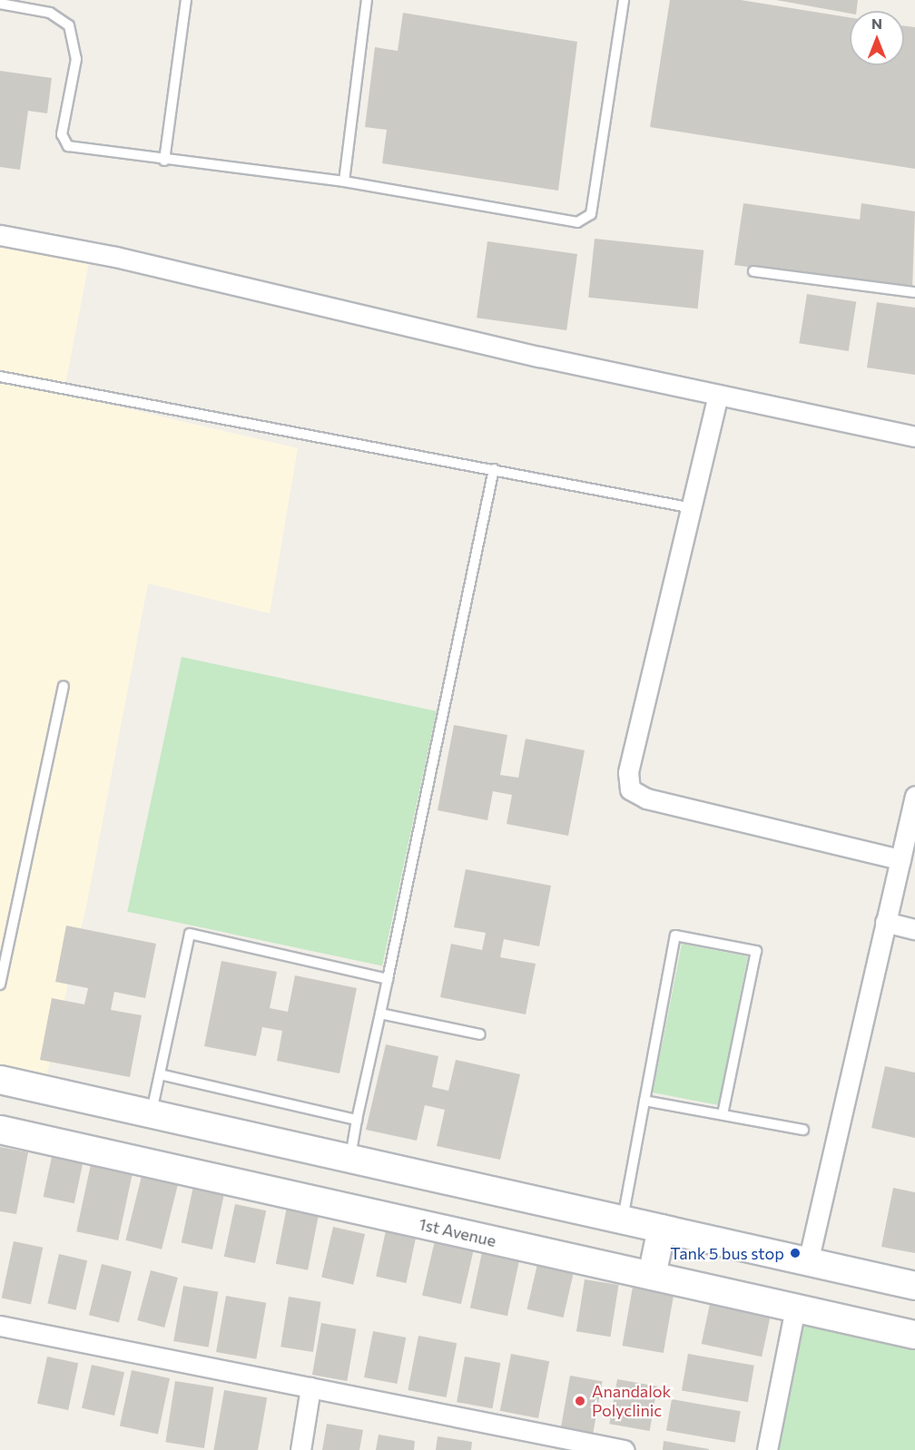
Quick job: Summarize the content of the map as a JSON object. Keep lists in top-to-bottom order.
{
  "streets": {
    "main road": ["1st Avenue"]
  },
  "places": ["Tank 5 bus stop", "Anandalok Polyclinic"],
  "north": "top"
}
